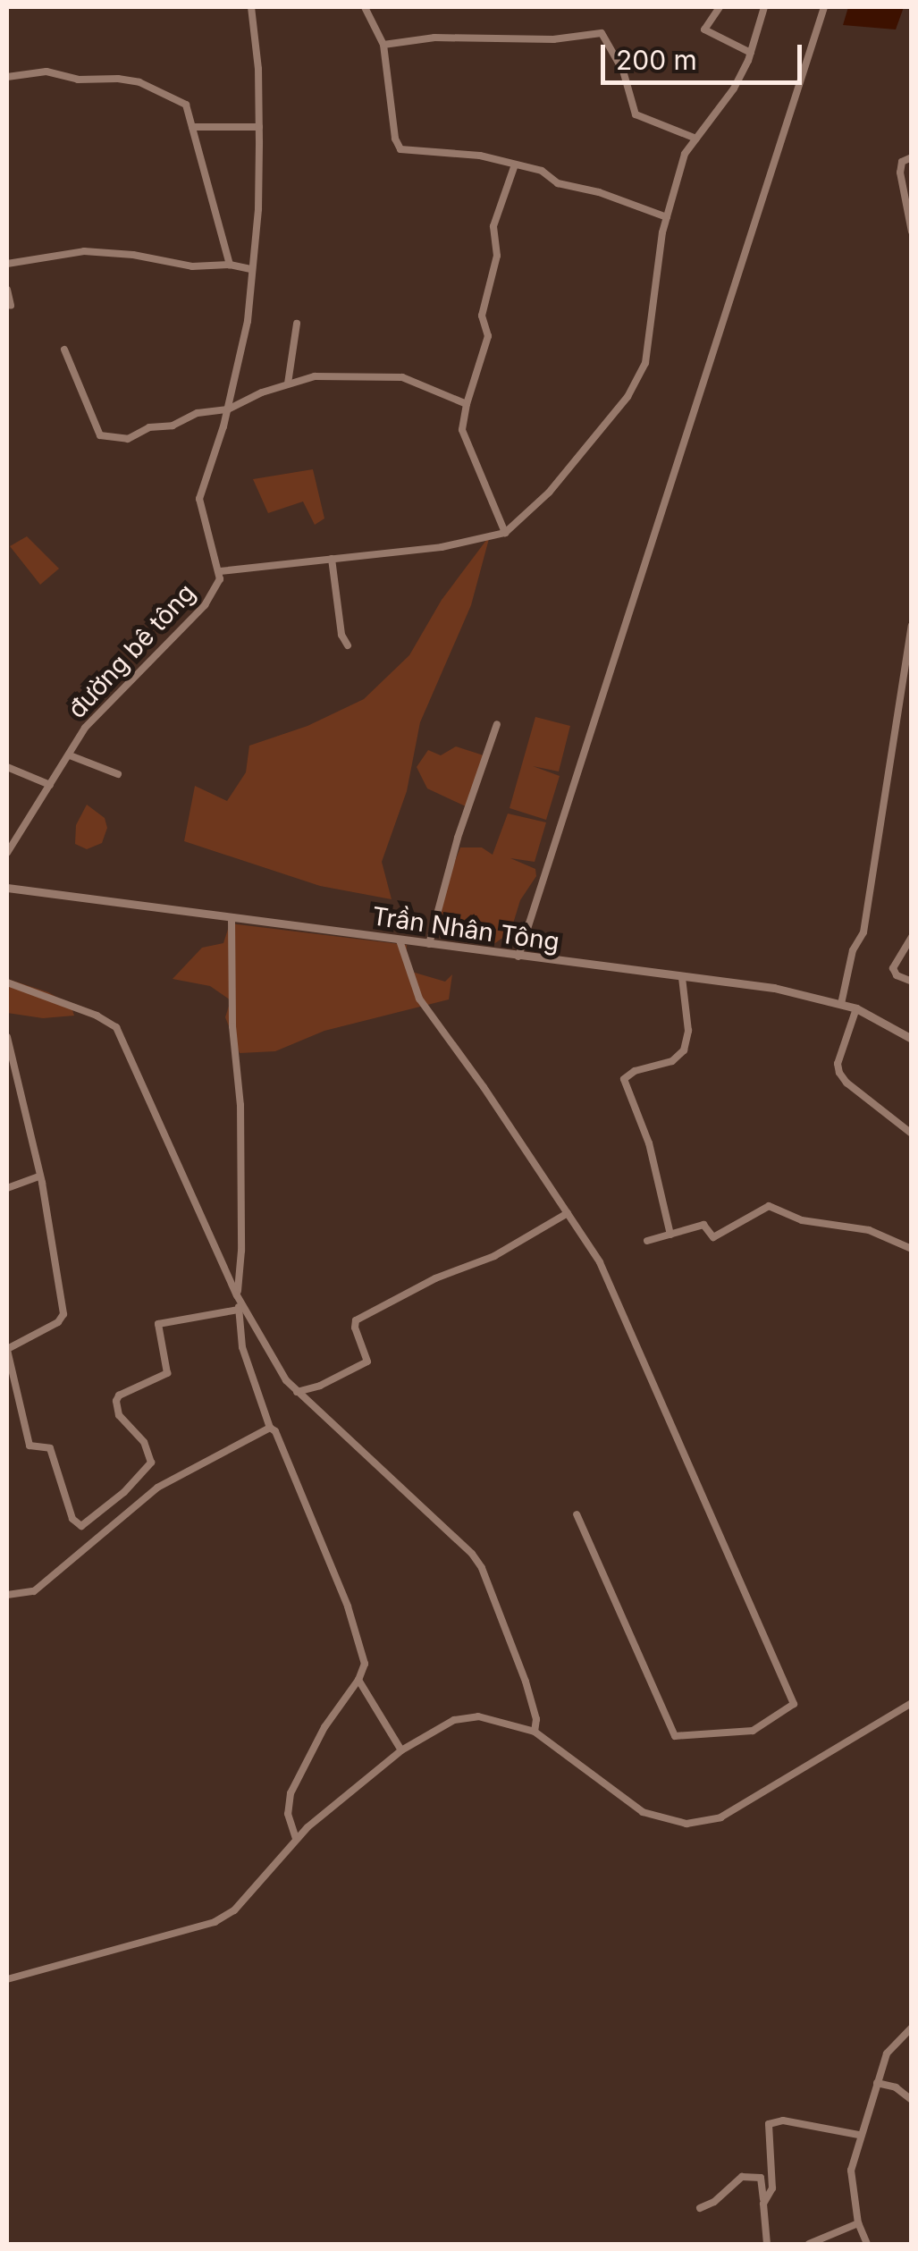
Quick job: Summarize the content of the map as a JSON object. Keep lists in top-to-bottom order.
{
  "streets": {
    "street": ["đường bê tông", "Trần Nhân Tông"]
  },
  "scale_bar": "200 m"
}
